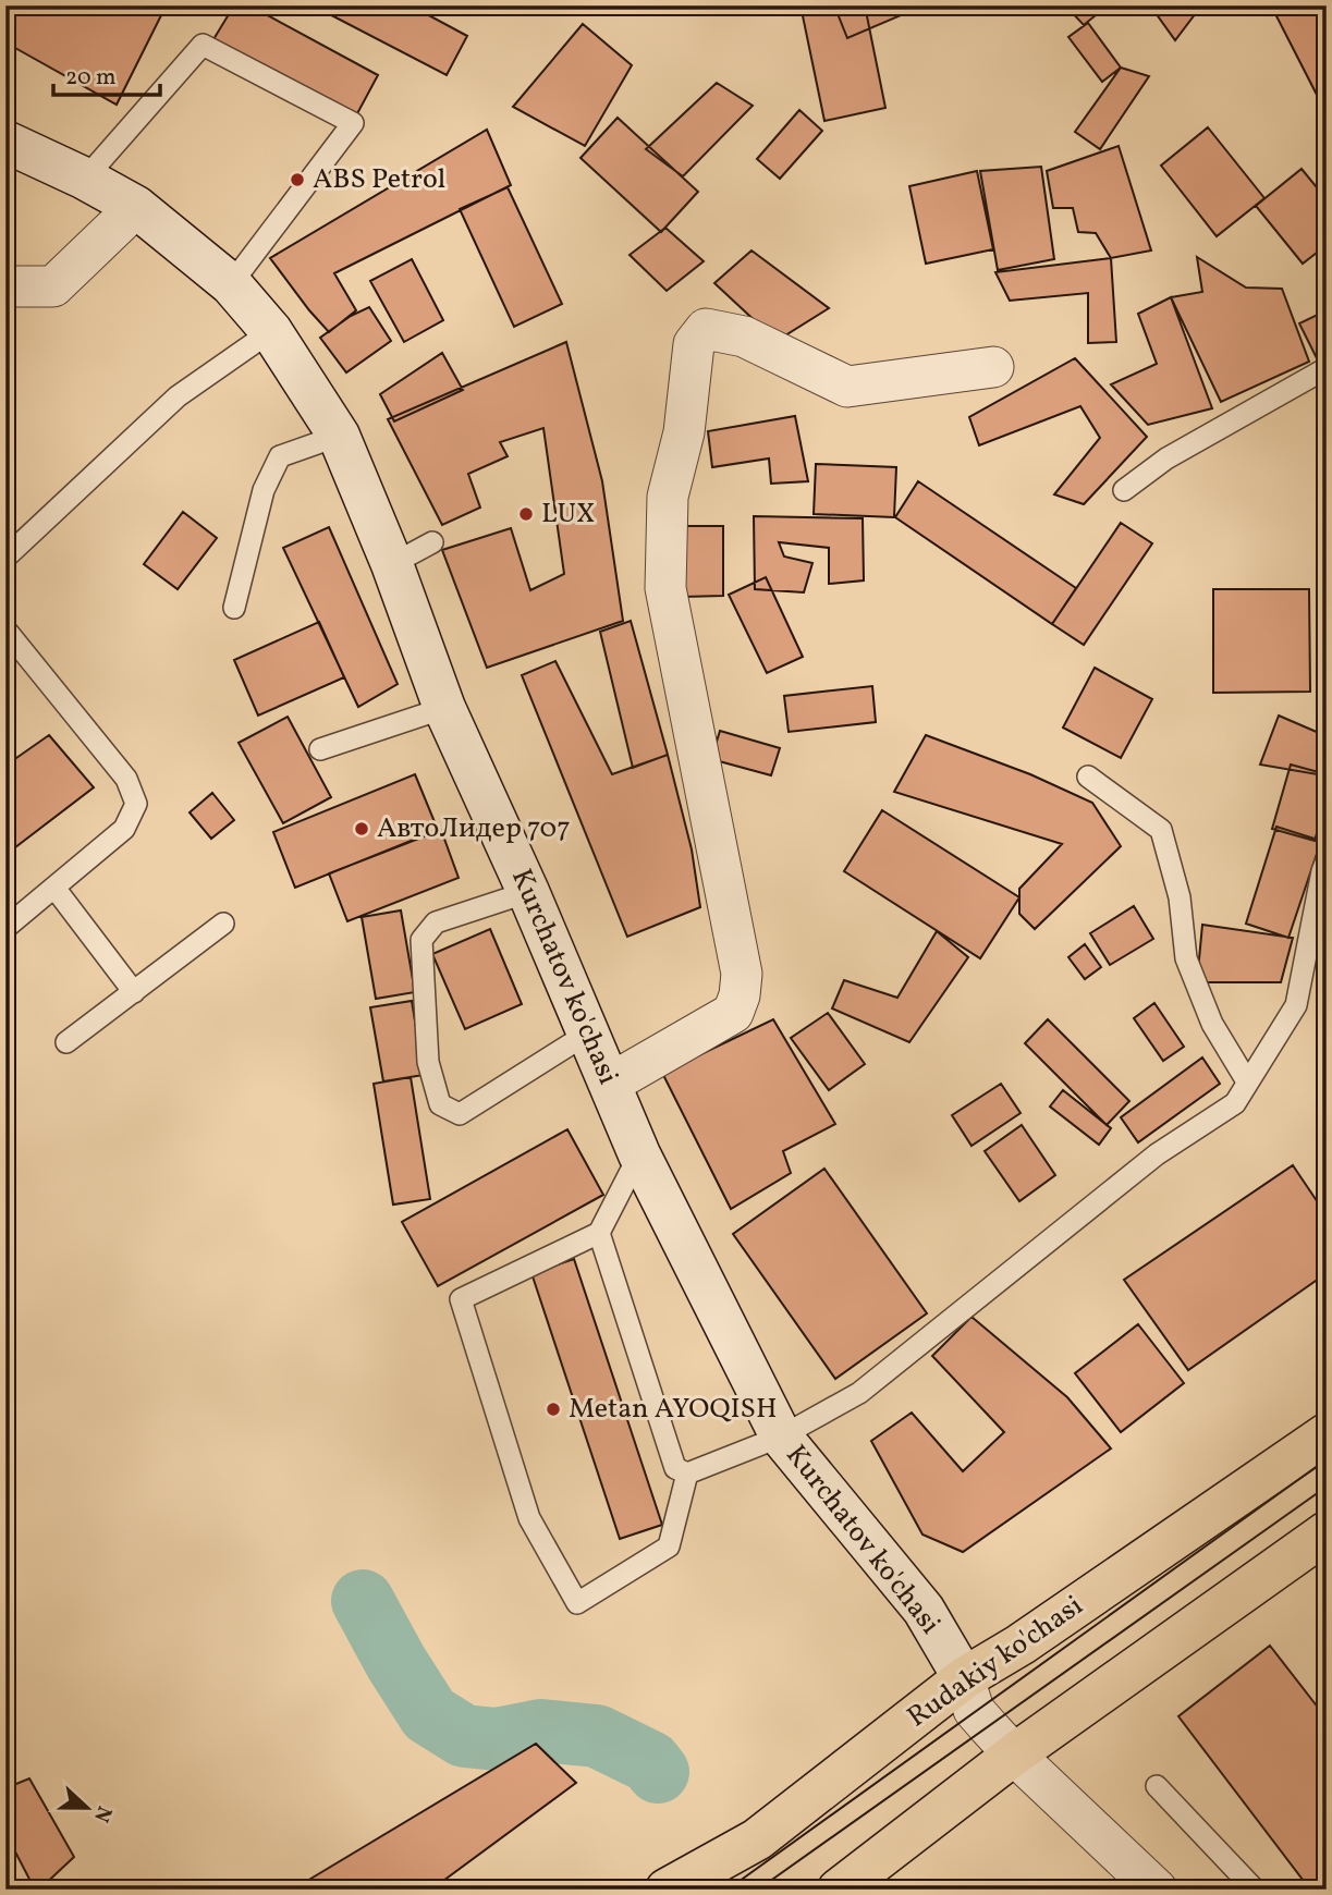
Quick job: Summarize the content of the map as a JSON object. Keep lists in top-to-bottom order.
{
  "streets": {
    "main road": ["Kurchatov ko'chasi", "Rudakiy ko'chasi"]
  },
  "crossings": [
    ["Kurchatov ko'chasi", "Rudakiy ko'chasi"]
  ],
  "places": [
    "ABS Petrol",
    "LUX",
    "АвтоЛидер 707",
    "Metan AYOQISH"
  ],
  "scale_bar": "20 m",
  "north": "right"
}
